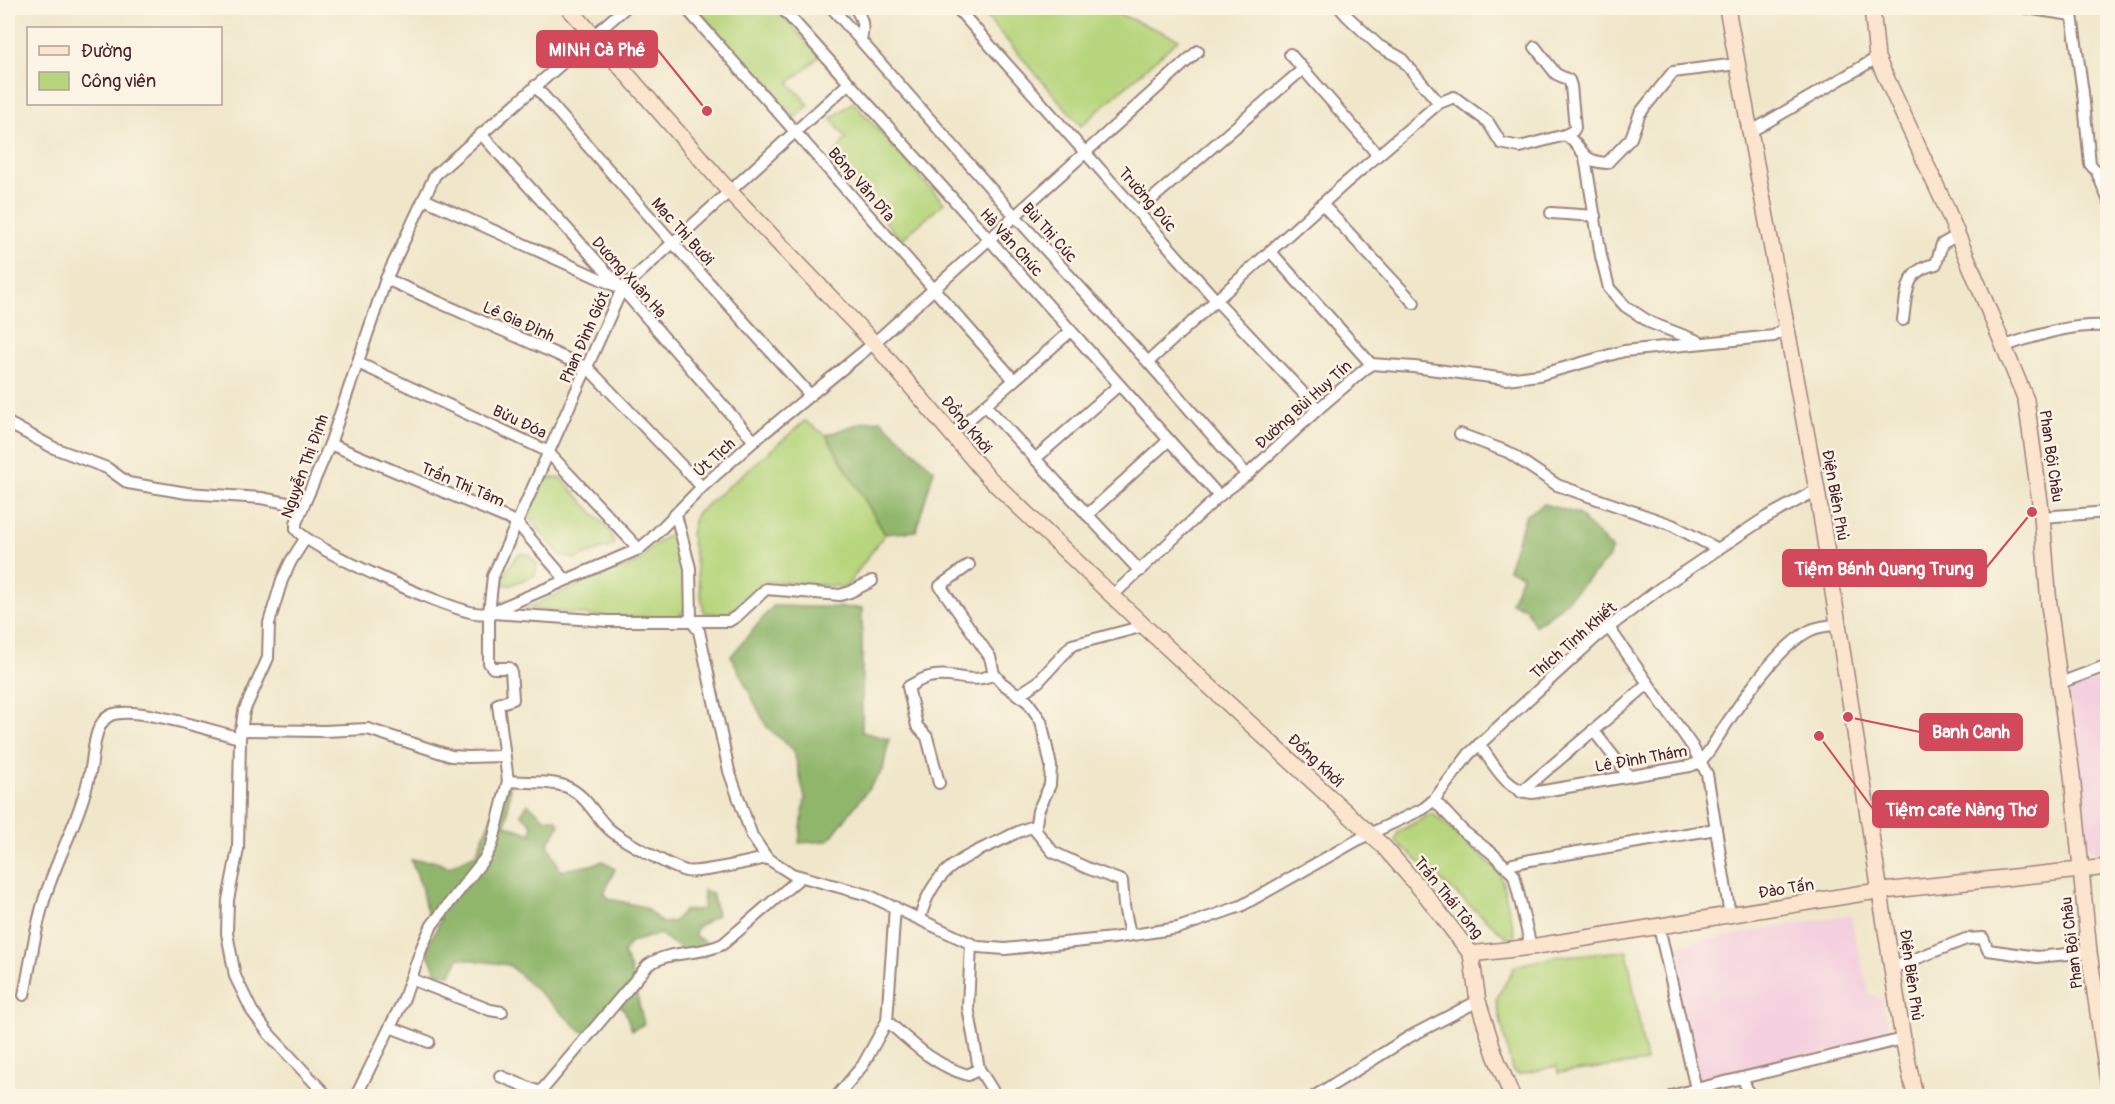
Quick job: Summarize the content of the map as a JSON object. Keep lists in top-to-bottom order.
{
  "streets": {
    "street": [
      "Bông Văn Dĩa",
      "Trường Đúc",
      "Mạc Thị Bưởi",
      "Bùi Thị Cúc",
      "Hà Văn Chúc",
      "Dương Xuân Hạ",
      "Lê Gia Đỉnh",
      "Phan Đình Giót",
      "Đường Bùi Huy Tín",
      "Bửu Đóa",
      "Đồng Khởi",
      "Phan Bội Châu",
      "Út Tịch",
      "Nguyễn Thị Định",
      "Trần Thị Tâm",
      "Điện Biên Phủ",
      "Thích Tịnh Khiết",
      "Lê Đình Thám",
      "Đào Tấn",
      "Trần Thái Tông"
    ]
  },
  "crossings": [
    ["Bông Văn Dĩa", "Phan Đình Giót"],
    ["Bông Văn Dĩa", "Út Tịch"],
    ["Trường Đúc", "Đường Bùi Huy Tín"],
    ["Trường Đúc", "Út Tịch"],
    ["Mạc Thị Bưởi", "Phan Đình Giót"],
    ["Mạc Thị Bưởi", "Út Tịch"],
    ["Mạc Thị Bưởi", "Nguyễn Thị Định"],
    ["Bùi Thị Cúc", "Đường Bùi Huy Tín"],
    ["Bùi Thị Cúc", "Út Tịch"],
    ["Hà Văn Chúc", "Phan Đình Giót"],
    ["Hà Văn Chúc", "Đường Bùi Huy Tín"],
    ["Hà Văn Chúc", "Út Tịch"],
    ["Dương Xuân Hạ", "Phan Đình Giót"],
    ["Dương Xuân Hạ", "Út Tịch"],
    ["Dương Xuân Hạ", "Nguyễn Thị Định"],
    ["Lê Gia Đỉnh", "Phan Đình Giót"],
    ["Lê Gia Đỉnh", "Út Tịch"],
    ["Lê Gia Đỉnh", "Nguyễn Thị Định"],
    ["Phan Đình Giót", "Bửu Đóa"],
    ["Phan Đình Giót", "Đồng Khởi"],
    ["Phan Đình Giót", "Út Tịch"],
    ["Phan Đình Giót", "Trần Thị Tâm"],
    ["Đường Bùi Huy Tín", "Đồng Khởi"],
    ["Đường Bùi Huy Tín", "Điện Biên Phủ"],
    ["Bửu Đóa", "Út Tịch"],
    ["Bửu Đóa", "Nguyễn Thị Định"],
    ["Đồng Khởi", "Út Tịch"],
    ["Đồng Khởi", "Nguyễn Thị Định"],
    ["Đồng Khởi", "Thích Tịnh Khiết"],
    ["Đồng Khởi", "Trần Thái Tông"],
    ["Phan Bội Châu", "Đào Tấn"],
    ["Út Tịch", "Trần Thị Tâm"],
    ["Nguyễn Thị Định", "Trần Thị Tâm"],
    ["Điện Biên Phủ", "Thích Tịnh Khiết"],
    ["Điện Biên Phủ", "Lê Đình Thám"],
    ["Điện Biên Phủ", "Đào Tấn"],
    ["Thích Tịnh Khiết", "Trần Thái Tông"],
    ["Đào Tấn", "Trần Thái Tông"]
  ],
  "places": [
    "MINH Cà Phê",
    "Tiệm Bánh Quang Trung",
    "Banh Canh",
    "Tiệm cafe Nàng Thơ"
  ],
  "legend": ["Đường", "Công viên"]
}
